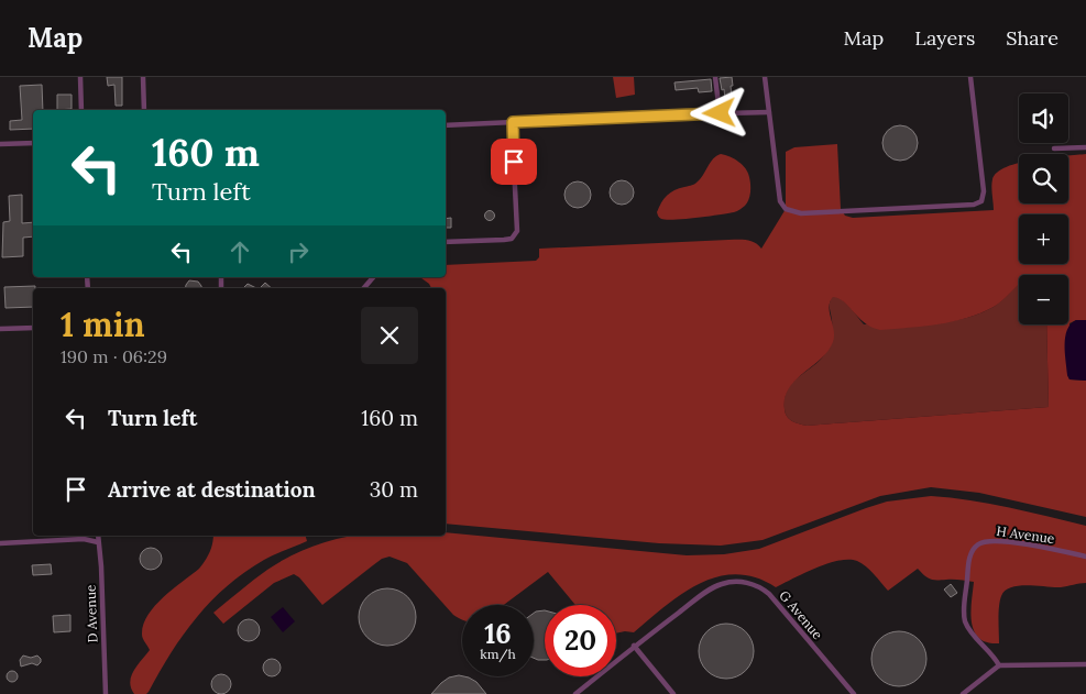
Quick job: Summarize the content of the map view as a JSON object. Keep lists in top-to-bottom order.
{
  "streets": {
    "lane": ["H Avenue", "D Avenue", "G Avenue"]
  },
  "page": {
    "header": "Map",
    "nav": ["Map", "Layers", "Share"],
    "map_buttons": ["+", "−"],
    "turn": ["160 m", "Turn left"],
    "heading": ["1 min", "190 m · 06:29"],
    "list": [
      {
        "name": "Turn left",
        "value": "160 m"
      },
      {
        "name": "Arrive at destination",
        "value": "30 m"
      }
    ],
    "speed": "16 km/h",
    "limit": "20"
  }
}
